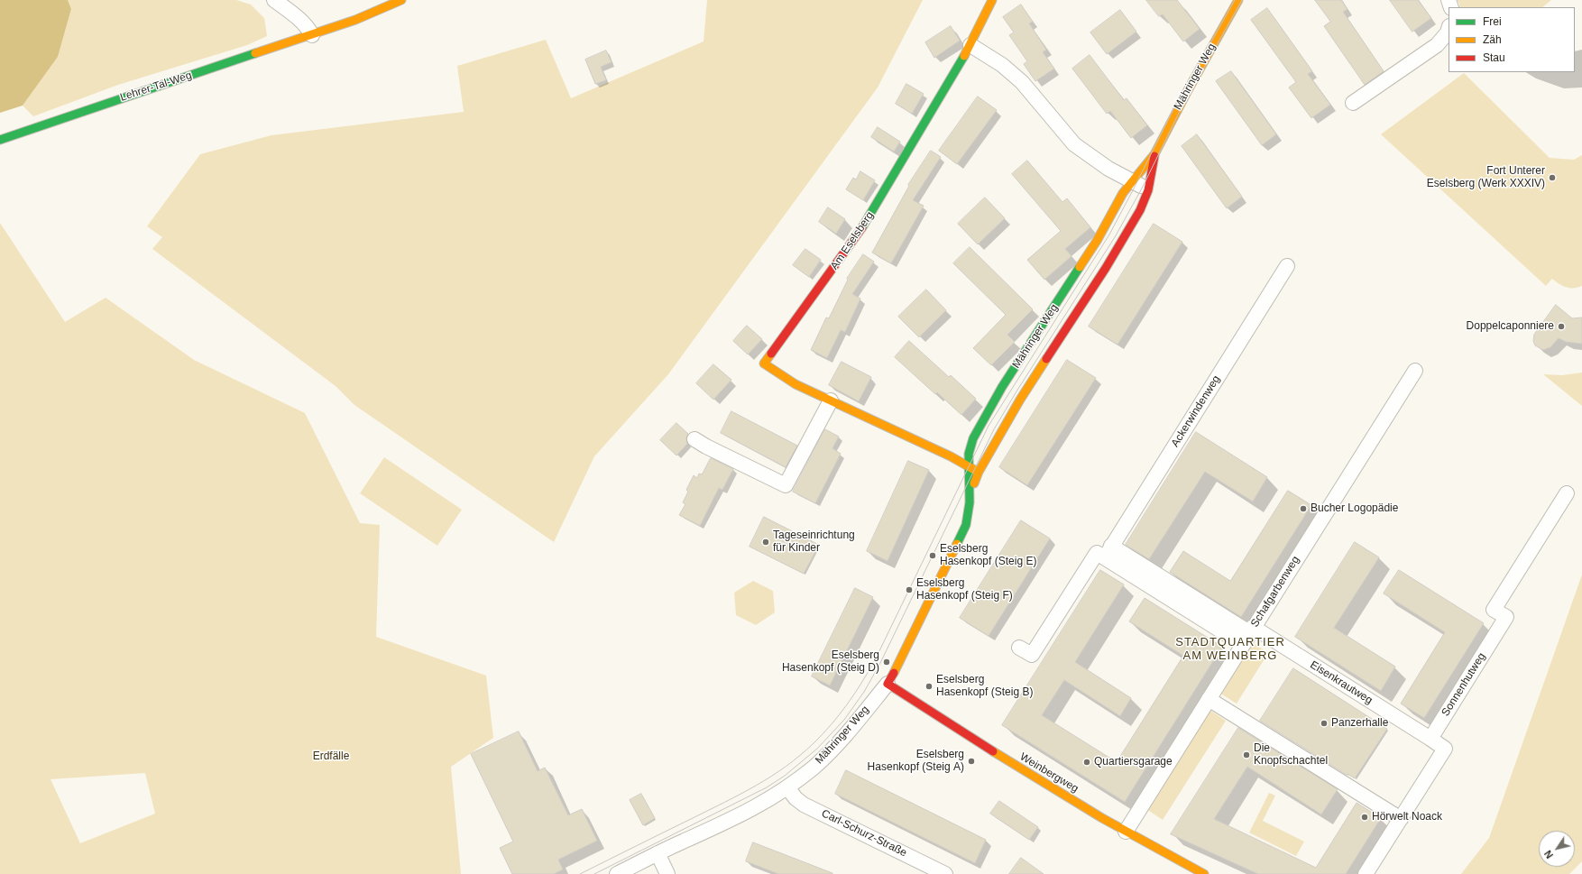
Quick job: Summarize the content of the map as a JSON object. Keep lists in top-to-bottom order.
{
  "streets": {
    "street": [
      "Mähringer Weg",
      "Lehrer-Tal-Weg",
      "Am Eselsberg",
      "Ackerwindenweg",
      "Schafgarbenweg",
      "Eisenkrautweg",
      "Sonnenhutweg",
      "Weinbergweg",
      "Carl-Schurz-Straße"
    ]
  },
  "crossings": [
    ["Mähringer Weg", "Am Eselsberg"],
    ["Mähringer Weg", "Weinbergweg"],
    ["Mähringer Weg", "Carl-Schurz-Straße"],
    ["Ackerwindenweg", "Eisenkrautweg"],
    ["Schafgarbenweg", "Eisenkrautweg"],
    ["Schafgarbenweg", "Weinbergweg"],
    ["Eisenkrautweg", "Sonnenhutweg"]
  ],
  "districts": ["STADTQUARTIER AM WEINBERG"],
  "parks": ["Erdfälle"],
  "places": [
    "Fort Unterer Eselsberg (Werk XXXIV)",
    "Doppelcaponniere",
    "Bucher Logopädie",
    "Tageseinrichtung für Kinder",
    "Eselsberg Hasenkopf (Steig E)",
    "Eselsberg Hasenkopf (Steig F)",
    "Eselsberg Hasenkopf (Steig D)",
    "Eselsberg Hasenkopf (Steig B)",
    "Panzerhalle",
    "Die Knopfschachtel",
    "Eselsberg Hasenkopf (Steig A)",
    "Quartiersgarage",
    "Hörwelt Noack"
  ],
  "legend": ["Frei", "Zäh", "Stau"],
  "north": "bottom left"
}
